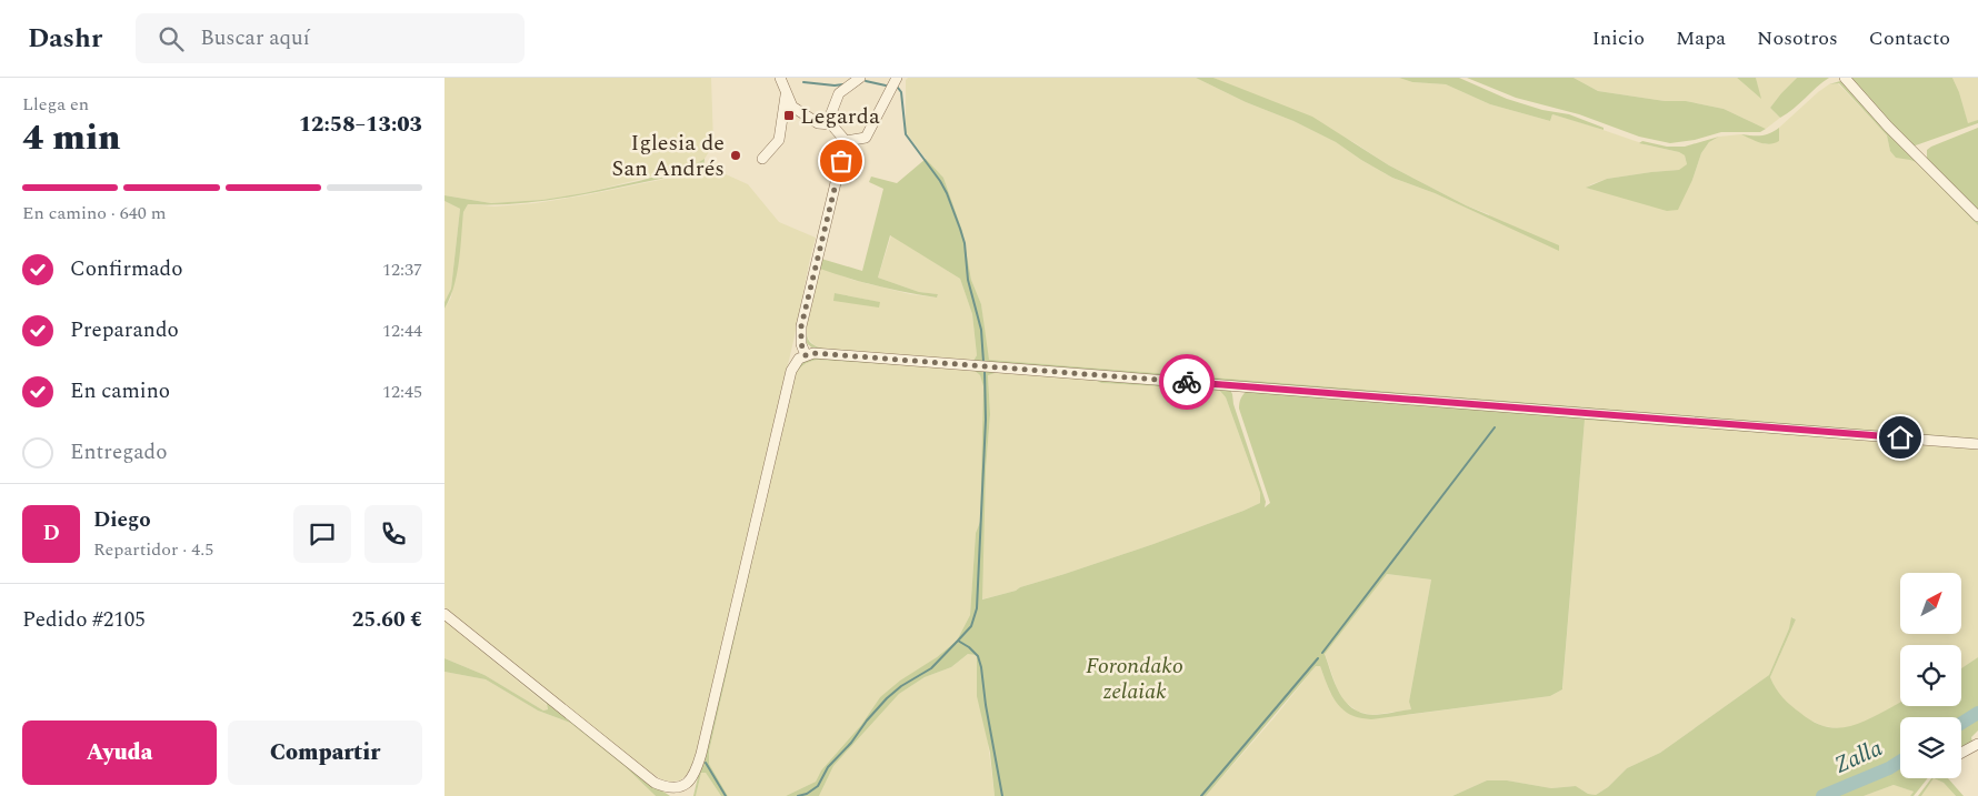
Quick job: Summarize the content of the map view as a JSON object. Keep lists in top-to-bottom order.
{
  "water": ["Zalla"],
  "parks": ["Forondako zelaiak"],
  "places": {
    "transit": ["Legarda"],
    "other": ["Iglesia de San Andrés"]
  },
  "north": "top right",
  "page": {
    "header": "Dashr",
    "search": "Buscar aquí",
    "nav": [
      "Inicio",
      "Mapa",
      "Nosotros",
      "Contacto"
    ],
    "heading": ["4 min", "Llega en", "12:58–13:03"],
    "panel": [
      "Diego",
      "Repartidor · 4.5",
      "Pedido #2105",
      "25.60 €"
    ],
    "bar": "En camino · 640 m",
    "list": [
      ["Confirmado", "12:37"],
      ["Preparando", "12:44"],
      ["En camino", "12:45"],
      "Entregado"
    ],
    "round": "D",
    "buttons": ["Ayuda", "Compartir"]
  }
}
